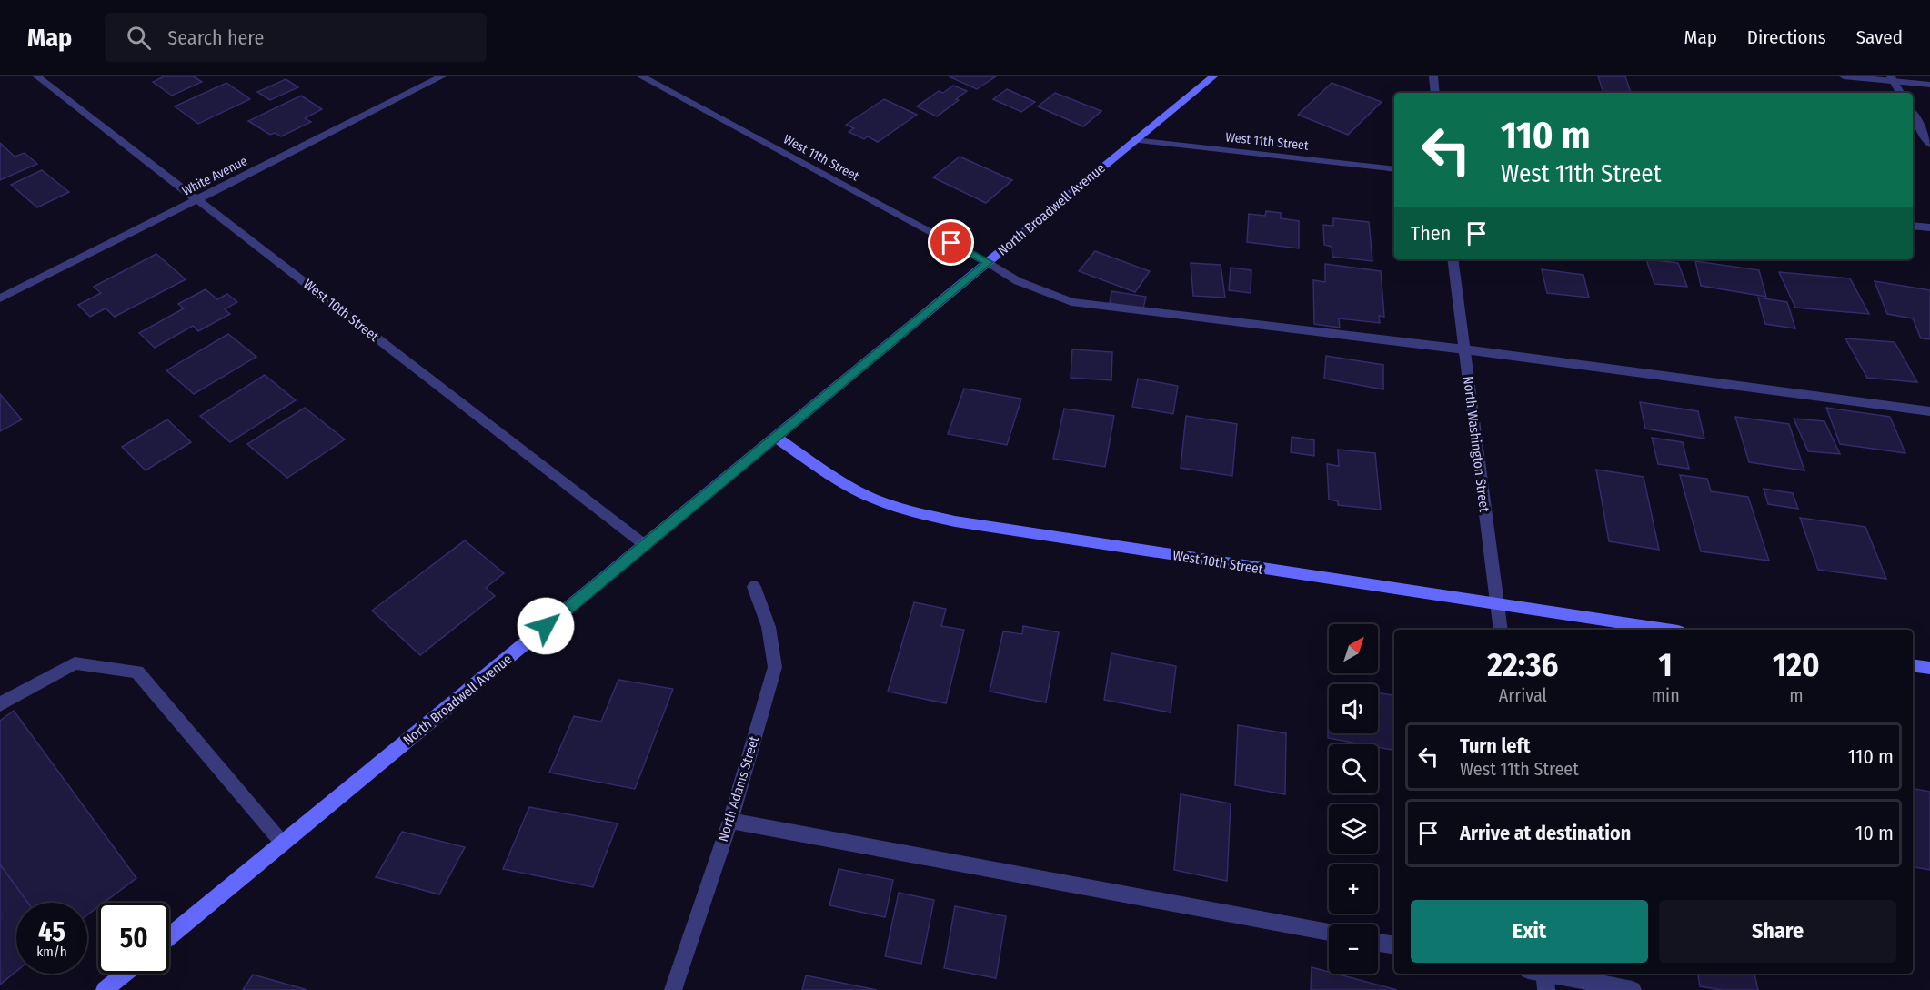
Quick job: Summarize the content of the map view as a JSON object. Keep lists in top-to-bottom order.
{
  "streets": {
    "main road": ["North Broadwell Avenue", "West 10th Street"],
    "street": [
      "West 11th Street",
      "White Avenue",
      "North Washington Street",
      "North Adams Street"
    ]
  },
  "crossings": [
    ["West 11th Street", "North Broadwell Avenue"],
    ["West 11th Street", "North Washington Street"],
    ["White Avenue", "West 10th Street"],
    ["North Broadwell Avenue", "West 10th Street"],
    ["West 10th Street", "North Washington Street"]
  ],
  "north": "top right",
  "page": {
    "header": "Map",
    "search": "Search here",
    "nav": ["Map", "Directions", "Saved"],
    "turn": ["110 m", "West 11th Street"],
    "then": "Then",
    "map_buttons": ["+", "−"],
    "eta": [
      "22:36",
      "Arrival",
      "1",
      "min",
      "120",
      "m"
    ],
    "list": [
      {
        "name": "Turn left",
        "note": "West 11th Street",
        "value": "110 m"
      },
      {
        "name": "Arrive at destination",
        "value": "10 m"
      }
    ],
    "buttons": ["Exit", "Share"],
    "speed": "45 km/h",
    "limit": "50"
  }
}
